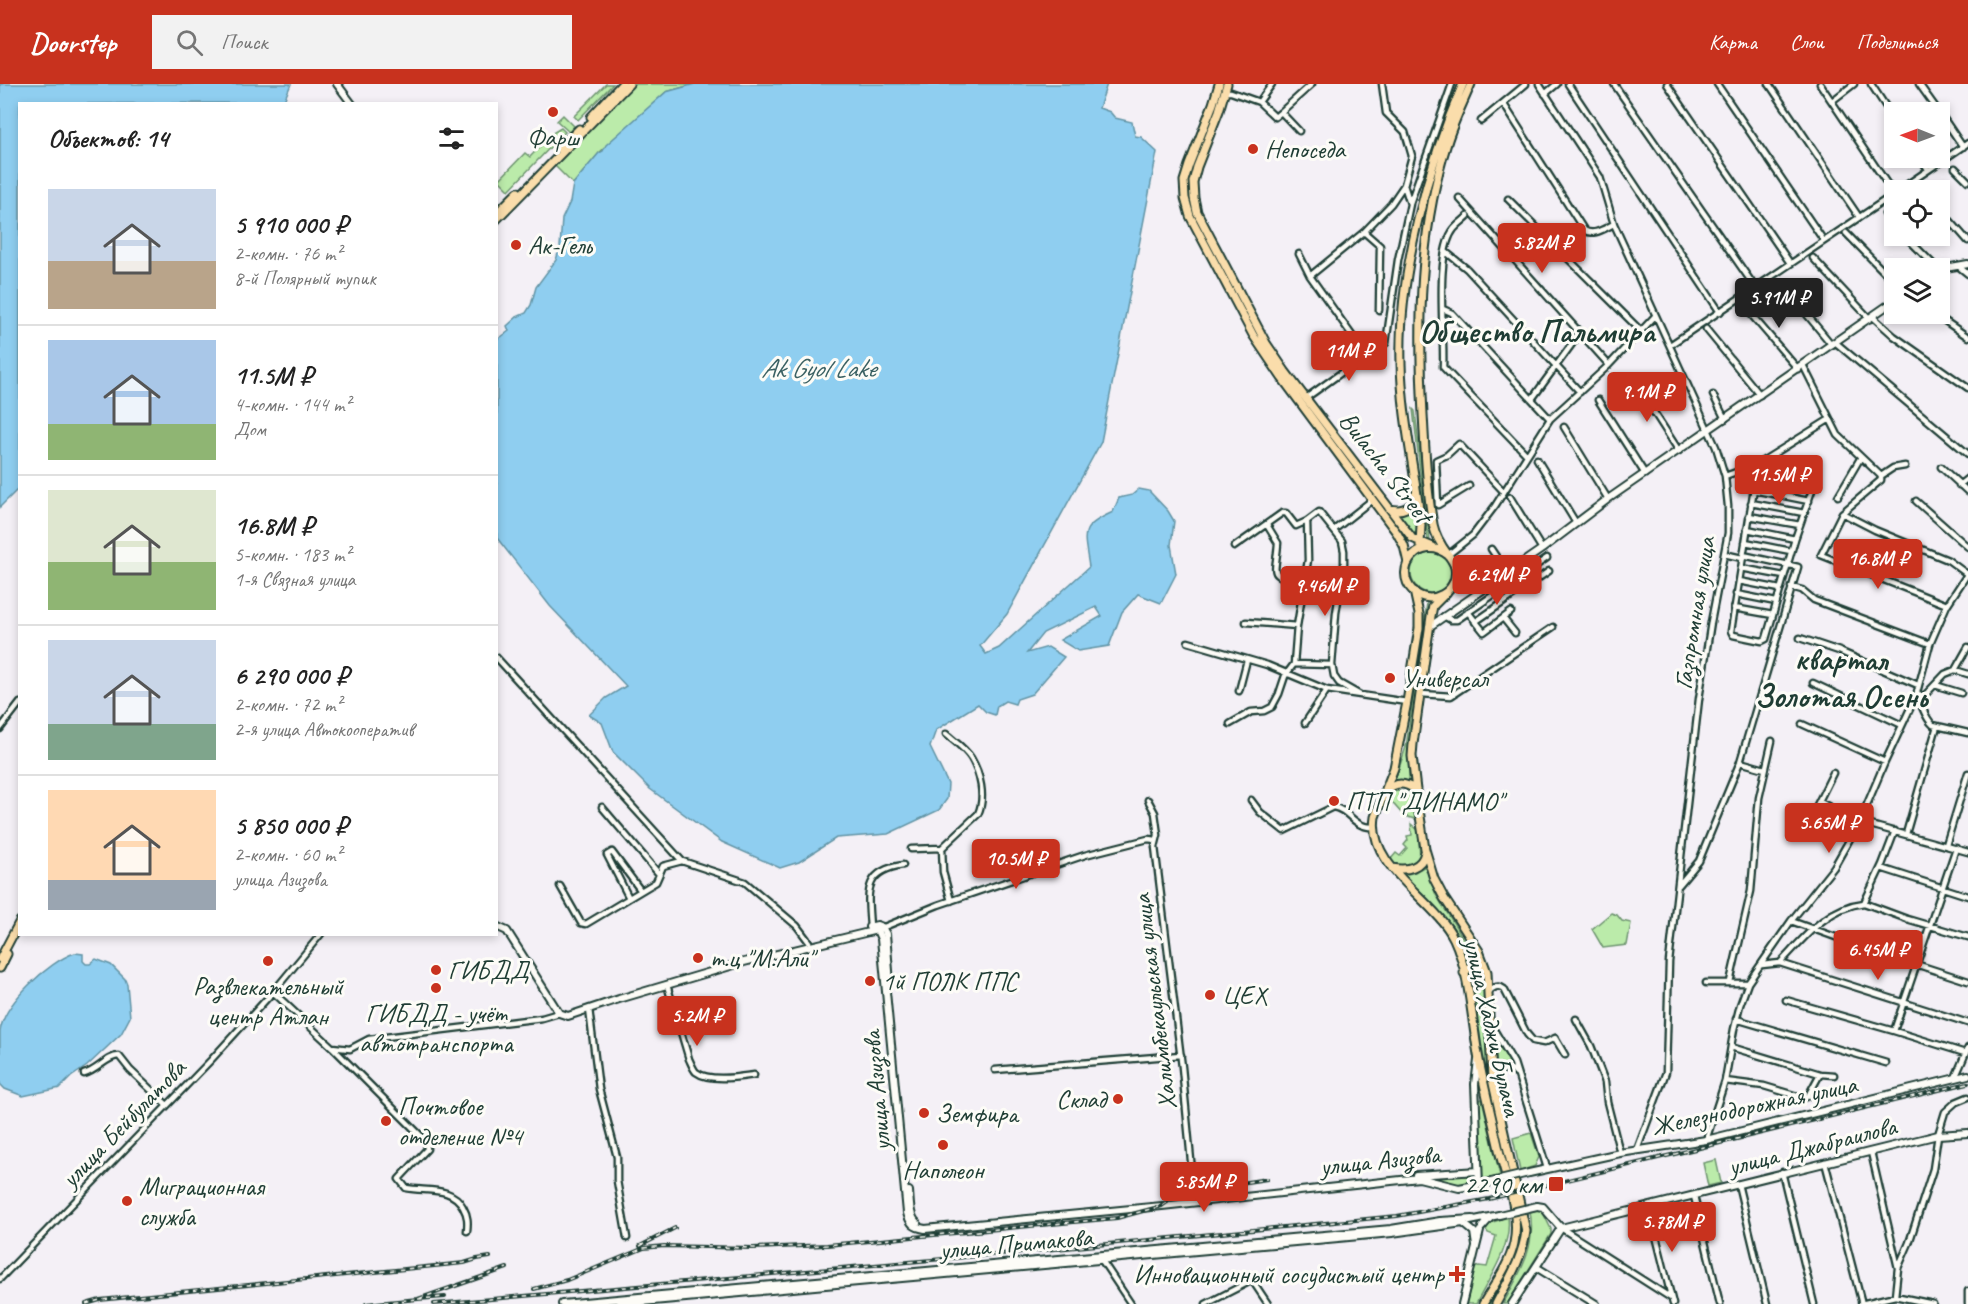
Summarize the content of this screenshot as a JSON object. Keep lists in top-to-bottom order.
{
  "streets": {
    "main road": [
      "Bulacha Street",
      "улица Хаджи Булача",
      "улица Азизова",
      "Железнодорожная улица",
      "улица Джабраилова",
      "улица Примакова"
    ],
    "street": ["Газпромная улица", "Халимбекаульская улица", "улица Бейбулатова"]
  },
  "crossings": [
    ["Bulacha Street", "улица Хаджи Булача"],
    ["Газпромная улица", "Железнодорожная улица"],
    ["Халимбекаульская улица", "улица Азизова"],
    ["улица Азизова", "Железнодорожная улица"],
    ["улица Джабраилова", "улица Примакова"]
  ],
  "districts": ["Общество Пальмира", "квартал Золотая Осень"],
  "water": ["Ak Gyol Lake"],
  "places": {
    "other": [
      "Фарш",
      "Непоседа",
      "Ак-Гель",
      "Универсал",
      "ПТП \"ДИНАМО\"",
      "т.ц \"М.Али\"",
      "Развлекательный центр Атлан",
      "ГИБДД",
      "1й ПОЛК ППС",
      "ГИБДД - учёт автотранспорта",
      "ЦЕХ",
      "Склад",
      "Земфира",
      "Почтовое отделение №4",
      "Наполеон",
      "Миграционная служба"
    ],
    "transit": ["2290 км"],
    "health": ["Инновационный сосудистый центр"]
  },
  "north": "left",
  "page": {
    "header": "Doorstep",
    "search": "Поиск",
    "nav": ["Карта", "Слои", "Поделиться"],
    "heading": "Объектов: 14",
    "list": [
      {
        "name": "5 910 000 ₽",
        "note": "2-комн. · 76 m² · 8-й Полярный тупик"
      },
      {
        "name": "11.5M ₽",
        "note": "4-комн. · 144 m² · Дом"
      },
      {
        "name": "16.8M ₽",
        "note": "5-комн. · 183 m² · 1-я Связная улица"
      },
      {
        "name": "6 290 000 ₽",
        "note": "2-комн. · 72 m² · 2-я улица Автокооператив"
      },
      {
        "name": "5 850 000 ₽",
        "note": "2-комн. · 60 m² · улица Азизова"
      }
    ],
    "price": [
      "5.82M ₽",
      "5.91M ₽",
      "11M ₽",
      "9.1M ₽",
      "11.5M ₽",
      "16.8M ₽",
      "6.29M ₽",
      "9.46M ₽",
      "5.65M ₽",
      "10.5M ₽",
      "6.45M ₽",
      "5.2M ₽",
      "5.85M ₽",
      "5.78M ₽"
    ]
  }
}
